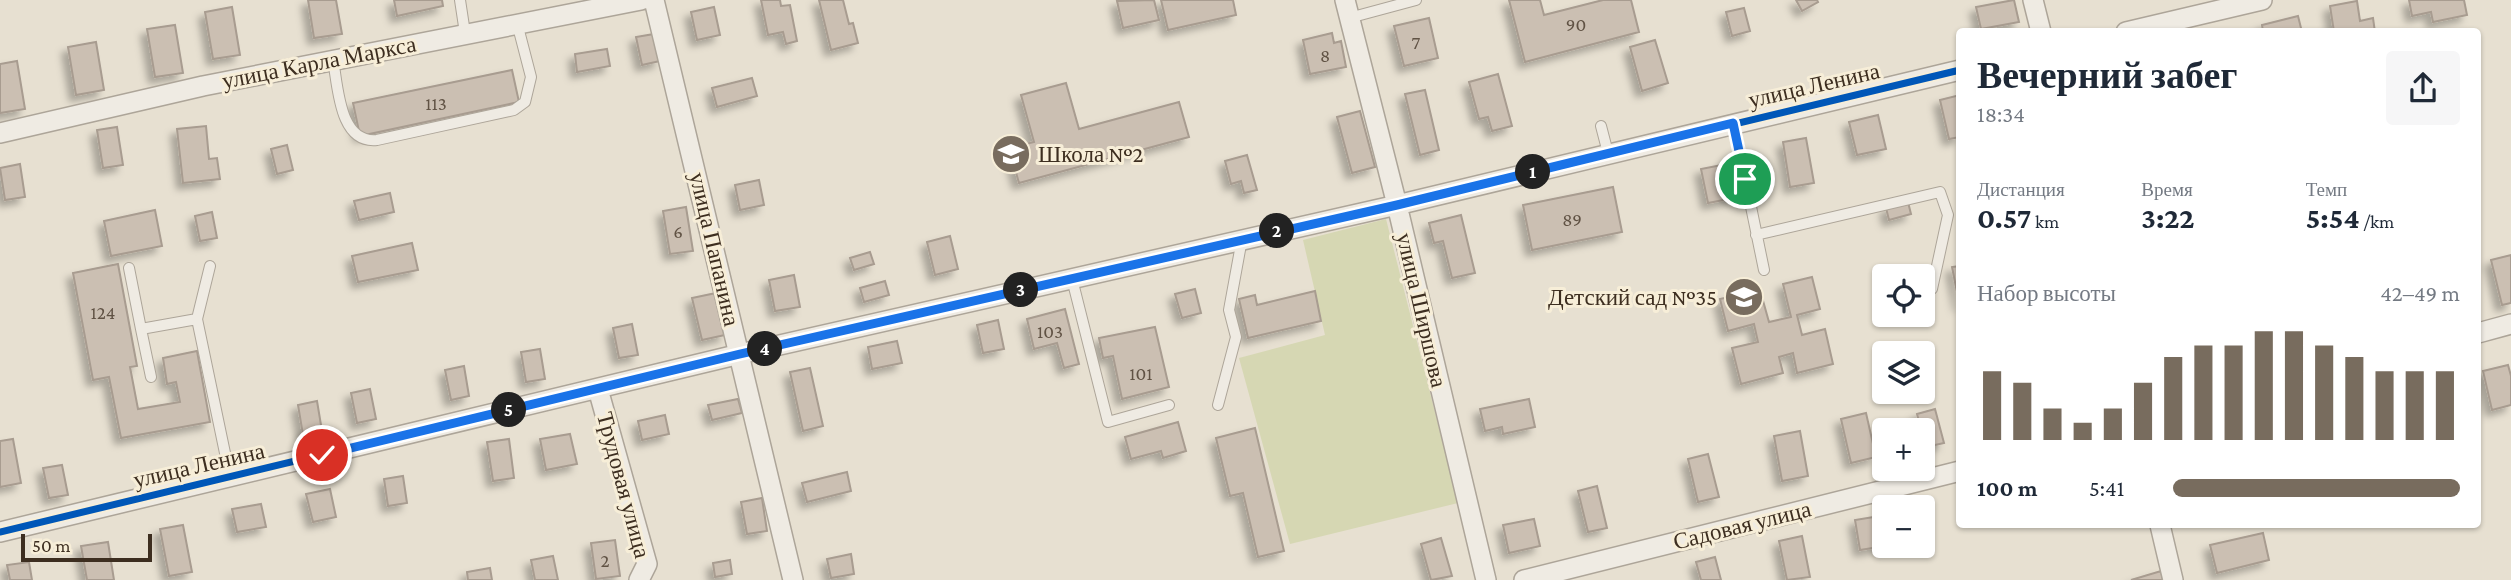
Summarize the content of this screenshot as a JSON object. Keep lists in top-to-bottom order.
{
  "streets": {
    "street": [
      "улица Карла Маркса",
      "улица Ленина",
      "улица Папанина",
      "улица Ширшова",
      "Трудовая улица",
      "Садовая улица"
    ]
  },
  "crossings": [
    ["улица Ленина", "улица Папанина"],
    ["улица Ленина", "улица Ширшова"],
    ["улица Ленина", "Трудовая улица"]
  ],
  "places": {
    "school or university": ["Школа №2", "Детский сад №35"]
  },
  "house_numbers": [
    "90",
    "7",
    "8",
    "113",
    "89",
    "6",
    "124",
    "103",
    "101",
    "2"
  ],
  "scale_bar": "50 m",
  "page": {
    "heading": ["Вечерний забег", "18:34"],
    "stats": [
      ["Дистанция", "0.57 km"],
      ["Время", "3:22"],
      ["Темп", "5:54 /km"]
    ],
    "pins": [
      "1",
      "2",
      "3",
      "4",
      "5"
    ],
    "map_buttons": ["+", "−"],
    "chart": ["Набор высоты", "42–49 m"],
    "list": [
      {
        "name": "100 m",
        "note": "5:41"
      }
    ],
    "scale": "50 m"
  }
}
